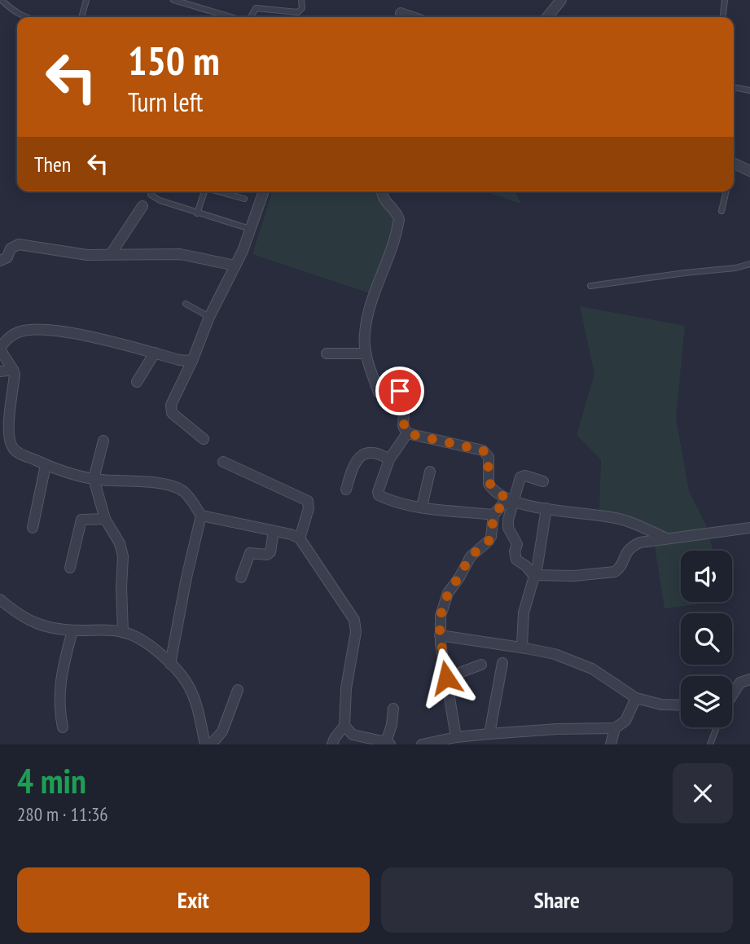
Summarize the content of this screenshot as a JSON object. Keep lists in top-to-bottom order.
{
  "page": {
    "turn": ["150 m", "Turn left"],
    "then": "Then",
    "heading": ["4 min", "280 m · 11:36"],
    "buttons": ["Exit", "Share"]
  }
}
